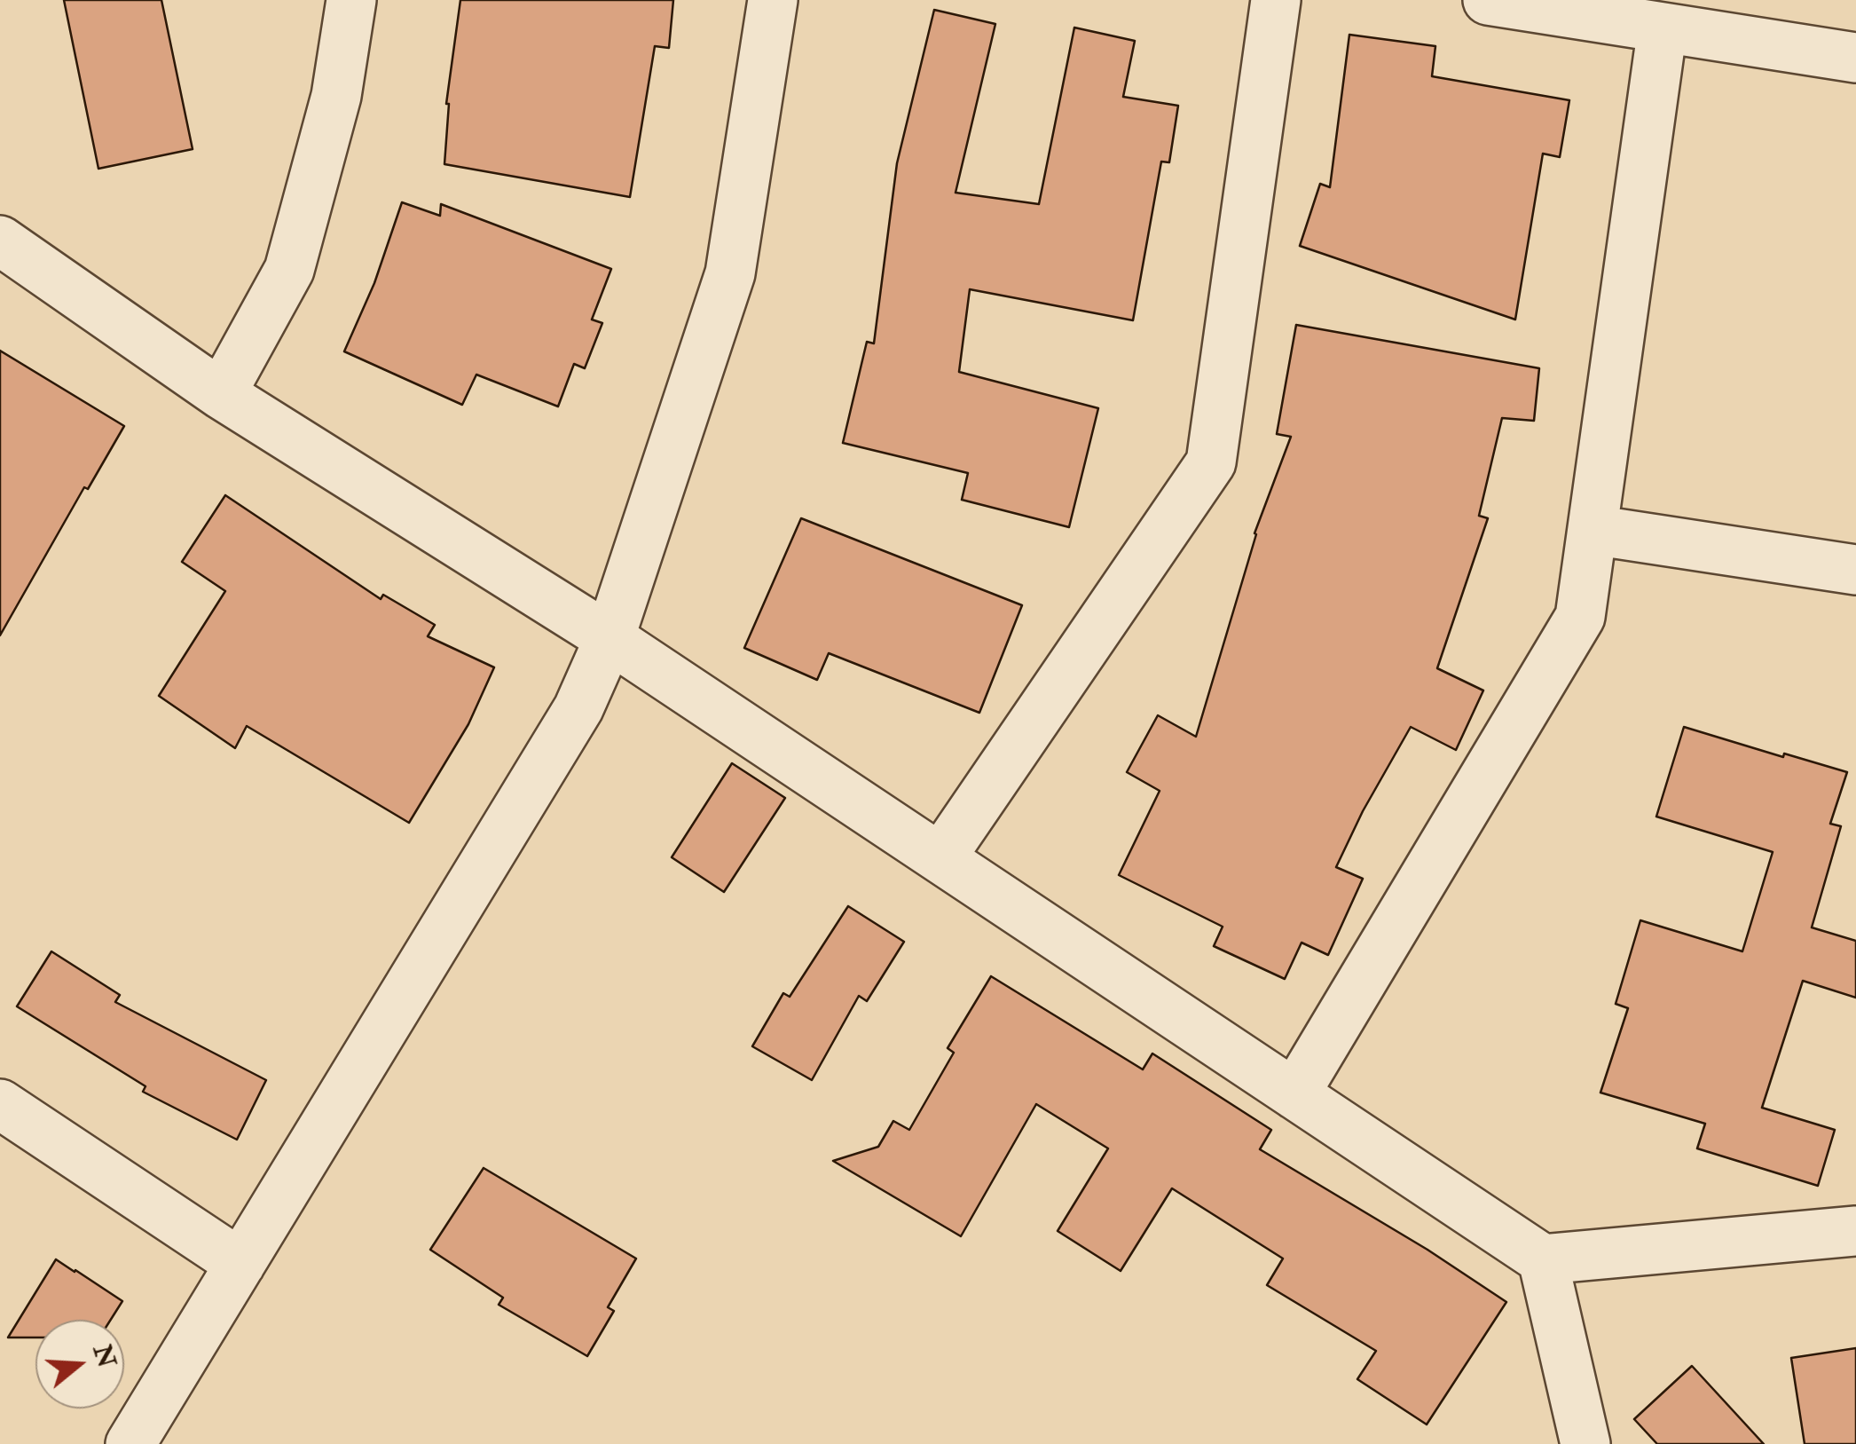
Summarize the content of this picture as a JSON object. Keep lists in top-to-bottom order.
{
  "north": "right"
}
